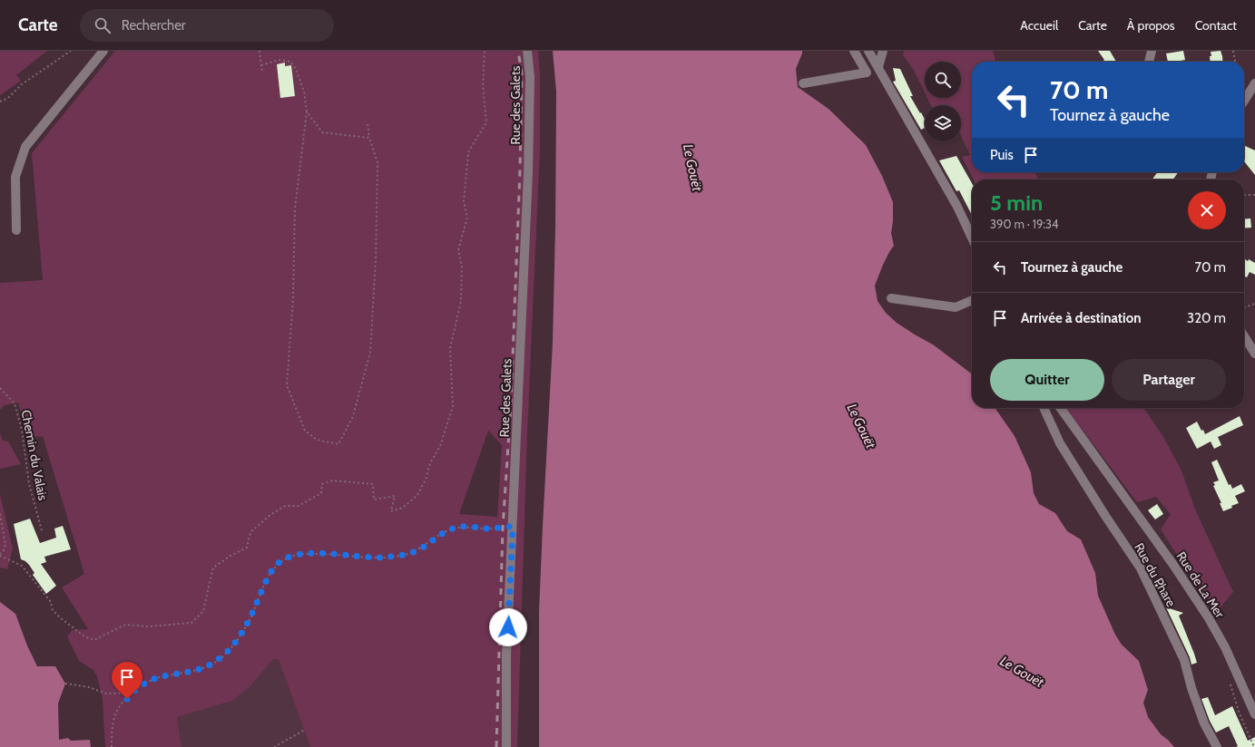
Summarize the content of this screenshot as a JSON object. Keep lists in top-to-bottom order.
{
  "streets": {
    "street": ["Rue des Galets", "Rue du Phare", "Rue de La Mer"],
    "path": ["Chemin du Valais"]
  },
  "water": ["Le Gouët"],
  "page": {
    "header": "Carte",
    "search": "Rechercher",
    "nav": [
      "Accueil",
      "Carte",
      "À propos",
      "Contact"
    ],
    "turn": ["70 m", "Tournez à gauche"],
    "then": "Puis",
    "heading": ["5 min", "390 m · 19:34"],
    "list": [
      {
        "name": "Tournez à gauche",
        "value": "70 m"
      },
      {
        "name": "Arrivée à destination",
        "value": "320 m"
      }
    ],
    "buttons": ["Quitter", "Partager"]
  }
}
